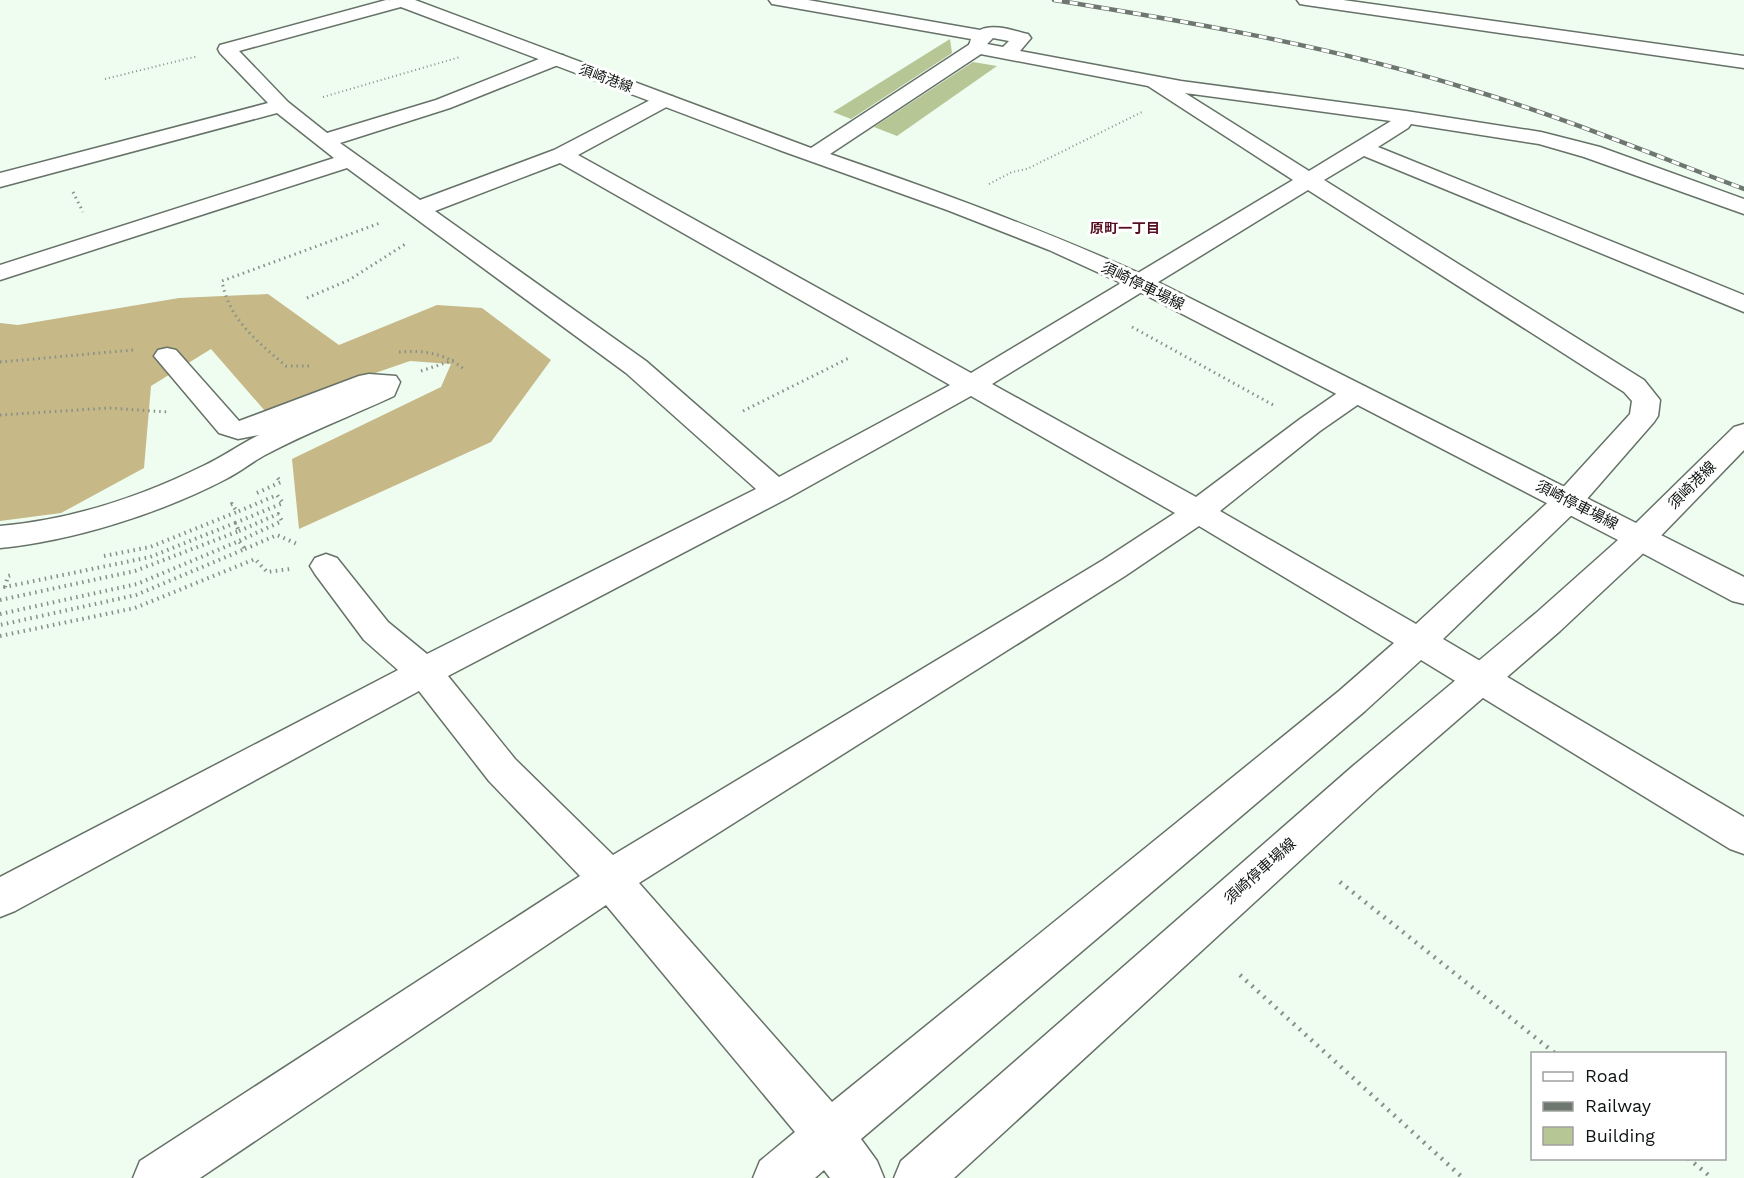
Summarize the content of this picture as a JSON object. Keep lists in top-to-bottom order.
{
  "streets": {
    "street": ["須崎港線", "須崎停車場線"]
  },
  "crossings": [
    ["須崎港線", "須崎停車場線"]
  ],
  "districts": ["原町一丁目"],
  "legend": ["Road", "Railway", "Building"]
}
